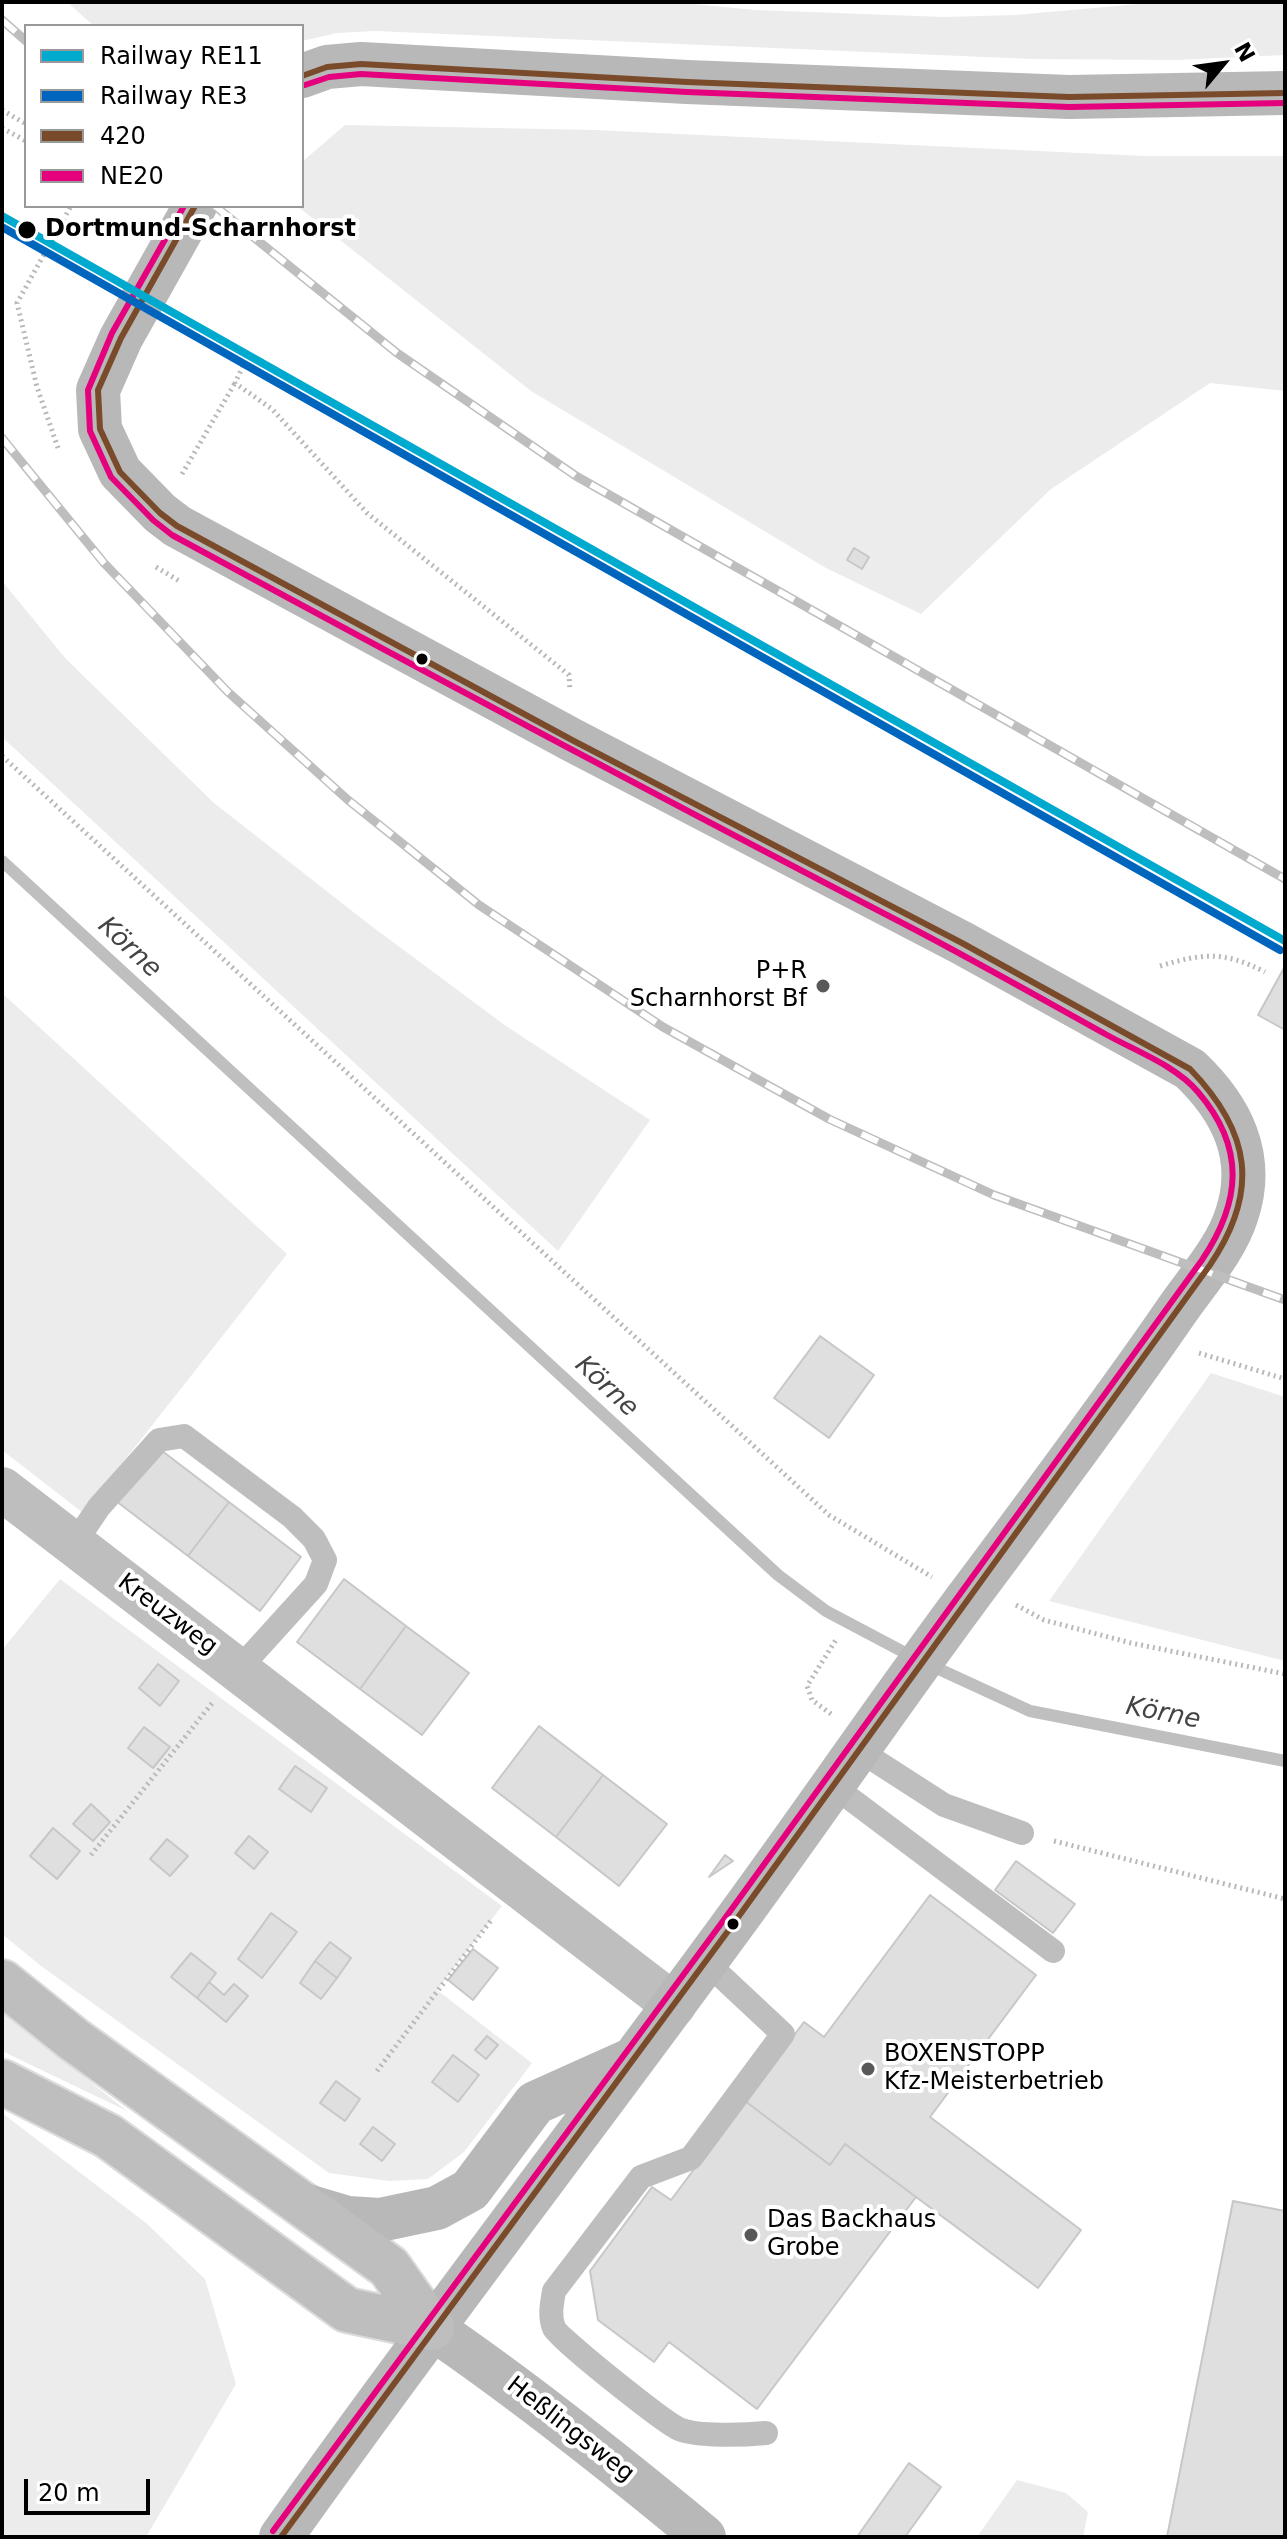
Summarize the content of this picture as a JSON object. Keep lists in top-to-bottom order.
{
  "streets": {
    "main road": ["Kreuzweg", "Heßlingsweg"]
  },
  "water": ["Körne"],
  "places": [
    "Dortmund-Scharnhorst",
    "P+R Scharnhorst Bf",
    "BOXENSTOPP Kfz-Meisterbetrieb",
    "Das Backhaus Grobe"
  ],
  "lines": [
    "transit line 420",
    "transit line NE20",
    "rail line RE11",
    "rail line RE3"
  ],
  "legend": [
    "Railway RE11",
    "Railway RE3",
    "420",
    "NE20"
  ],
  "scale_bar": "20 m",
  "north": "top right"
}
